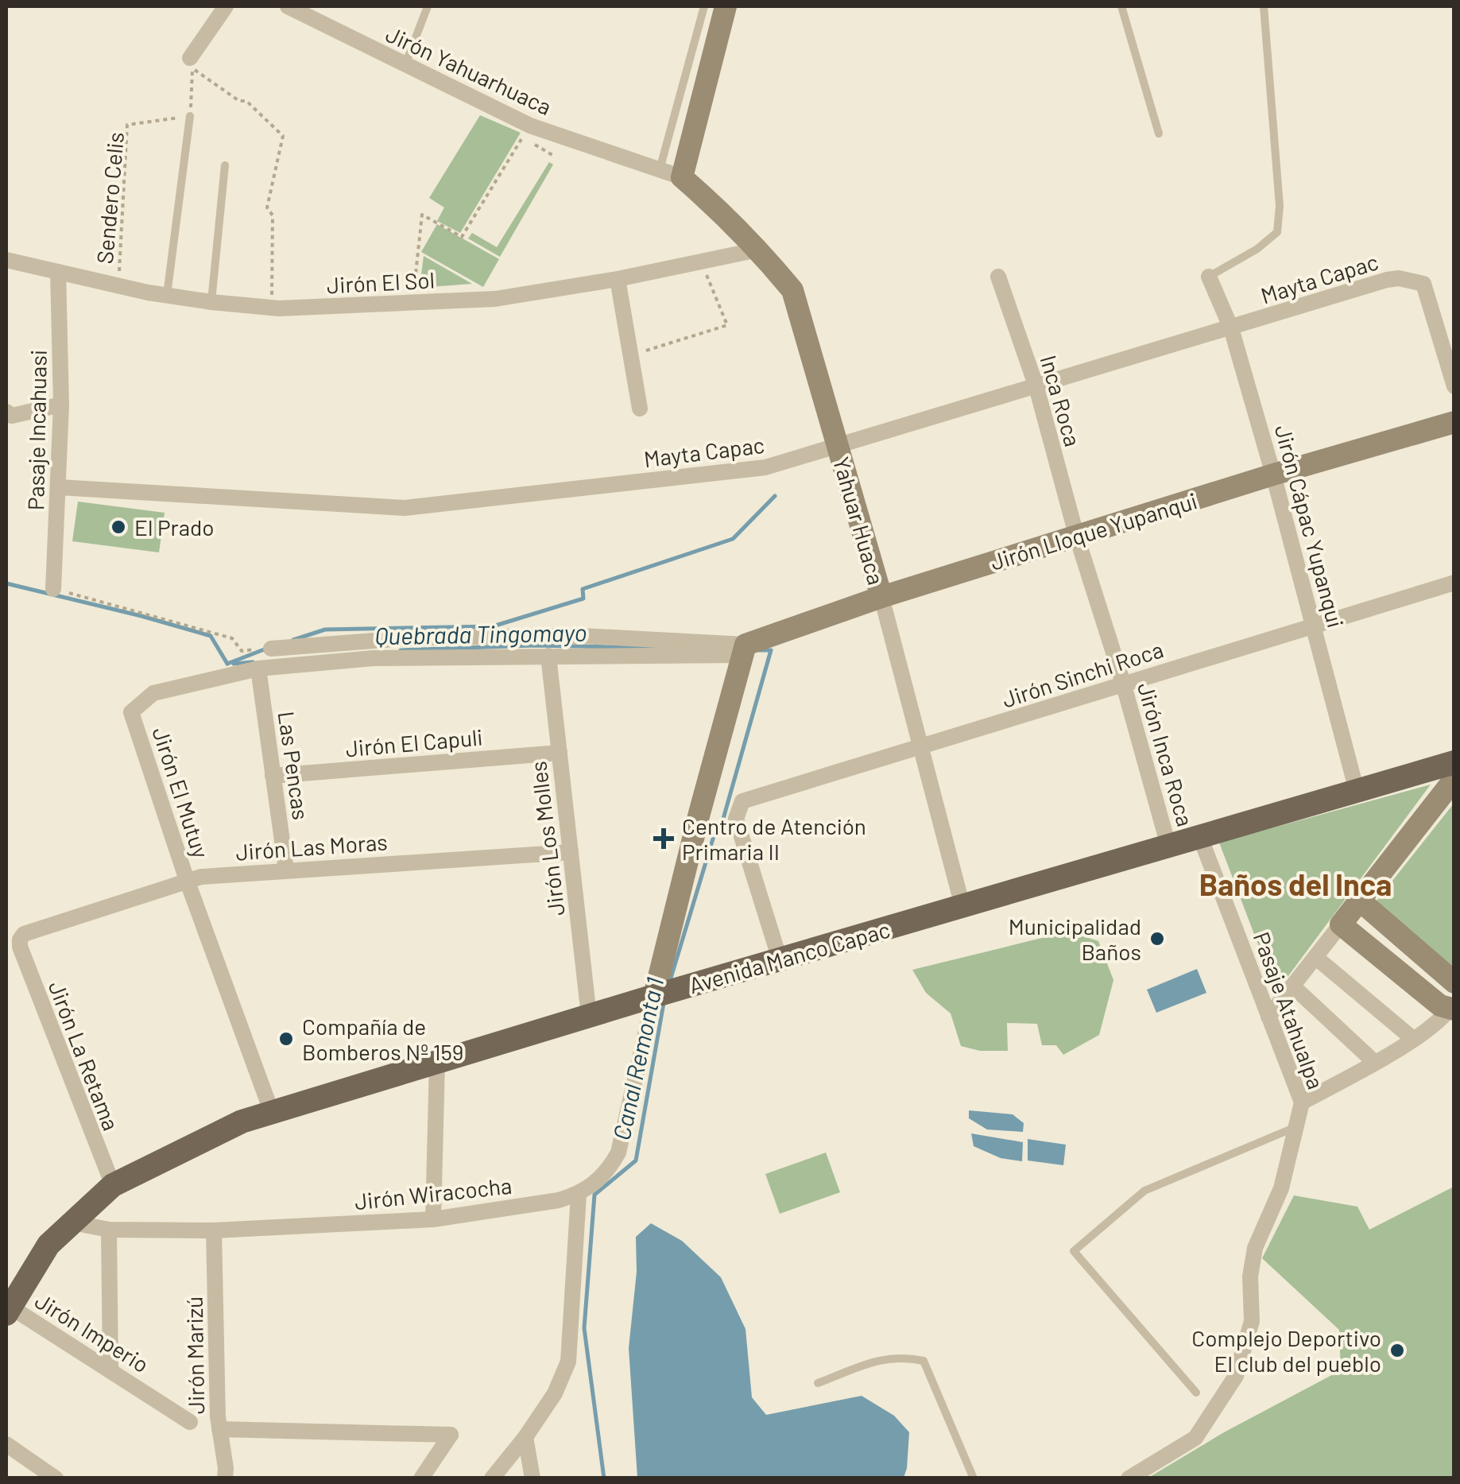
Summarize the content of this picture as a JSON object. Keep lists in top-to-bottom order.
{
  "streets": {
    "main road": ["Avenida Manco Capac"],
    "street": [
      "Jirón Yahuarhuaca",
      "Mayta Capac",
      "Jirón El Sol",
      "Inca Roca",
      "Pasaje Incahuasi",
      "Yahuar Huaca",
      "Jirón Cápac Yupanqui",
      "Jirón Lloque Yupanqui",
      "Jirón Sinchi Roca",
      "Jirón El Capuli",
      "Jirón Inca Roca",
      "Las Pencas",
      "Jirón El Mutuy",
      "Jirón Los Molles",
      "Jirón Las Moras",
      "Pasaje Atahualpa",
      "Jirón La Retama",
      "Jirón Wiracocha",
      "Jirón Imperio",
      "Jirón Marizú"
    ],
    "path": ["Sendero Celis"]
  },
  "crossings": [
    ["Jirón Yahuarhuaca", "Yahuar Huaca"],
    ["Sendero Celis", "Jirón El Sol"],
    ["Mayta Capac", "Inca Roca"],
    ["Mayta Capac", "Pasaje Incahuasi"],
    ["Mayta Capac", "Yahuar Huaca"],
    ["Mayta Capac", "Jirón Cápac Yupanqui"],
    ["Jirón El Sol", "Pasaje Incahuasi"],
    ["Jirón El Sol", "Yahuar Huaca"],
    ["Inca Roca", "Jirón Lloque Yupanqui"],
    ["Inca Roca", "Jirón Inca Roca"],
    ["Yahuar Huaca", "Jirón Lloque Yupanqui"],
    ["Yahuar Huaca", "Jirón Sinchi Roca"],
    ["Yahuar Huaca", "Avenida Manco Capac"],
    ["Jirón Cápac Yupanqui", "Jirón Lloque Yupanqui"],
    ["Jirón Cápac Yupanqui", "Jirón Sinchi Roca"],
    ["Jirón Cápac Yupanqui", "Avenida Manco Capac"],
    ["Jirón Lloque Yupanqui", "Jirón Inca Roca"],
    ["Jirón Lloque Yupanqui", "Jirón El Mutuy"],
    ["Jirón Sinchi Roca", "Jirón Inca Roca"],
    ["Jirón Sinchi Roca", "Avenida Manco Capac"],
    ["Jirón El Capuli", "Las Pencas"],
    ["Jirón El Capuli", "Jirón Los Molles"],
    ["Jirón Inca Roca", "Avenida Manco Capac"],
    ["Las Pencas", "Jirón El Mutuy"],
    ["Las Pencas", "Jirón Las Moras"],
    ["Jirón El Mutuy", "Jirón Los Molles"],
    ["Jirón El Mutuy", "Jirón Las Moras"],
    ["Jirón El Mutuy", "Avenida Manco Capac"],
    ["Jirón Los Molles", "Jirón Las Moras"],
    ["Jirón Los Molles", "Avenida Manco Capac"],
    ["Jirón Las Moras", "Jirón La Retama"],
    ["Avenida Manco Capac", "Pasaje Atahualpa"],
    ["Avenida Manco Capac", "Jirón La Retama"],
    ["Avenida Manco Capac", "Jirón Wiracocha"],
    ["Avenida Manco Capac", "Jirón Imperio"],
    ["Jirón Wiracocha", "Jirón Marizú"]
  ],
  "districts": ["Baños del Inca"],
  "water": ["Quebrada Tingomayo", "Canal Remonta 1"],
  "places": {
    "other": [
      "El Prado",
      "Municipalidad Baños",
      "Compañía de Bomberos Nº 159",
      "Complejo Deportivo El club del pueblo"
    ],
    "health": ["Centro de Atención Primaria II"]
  }
}
